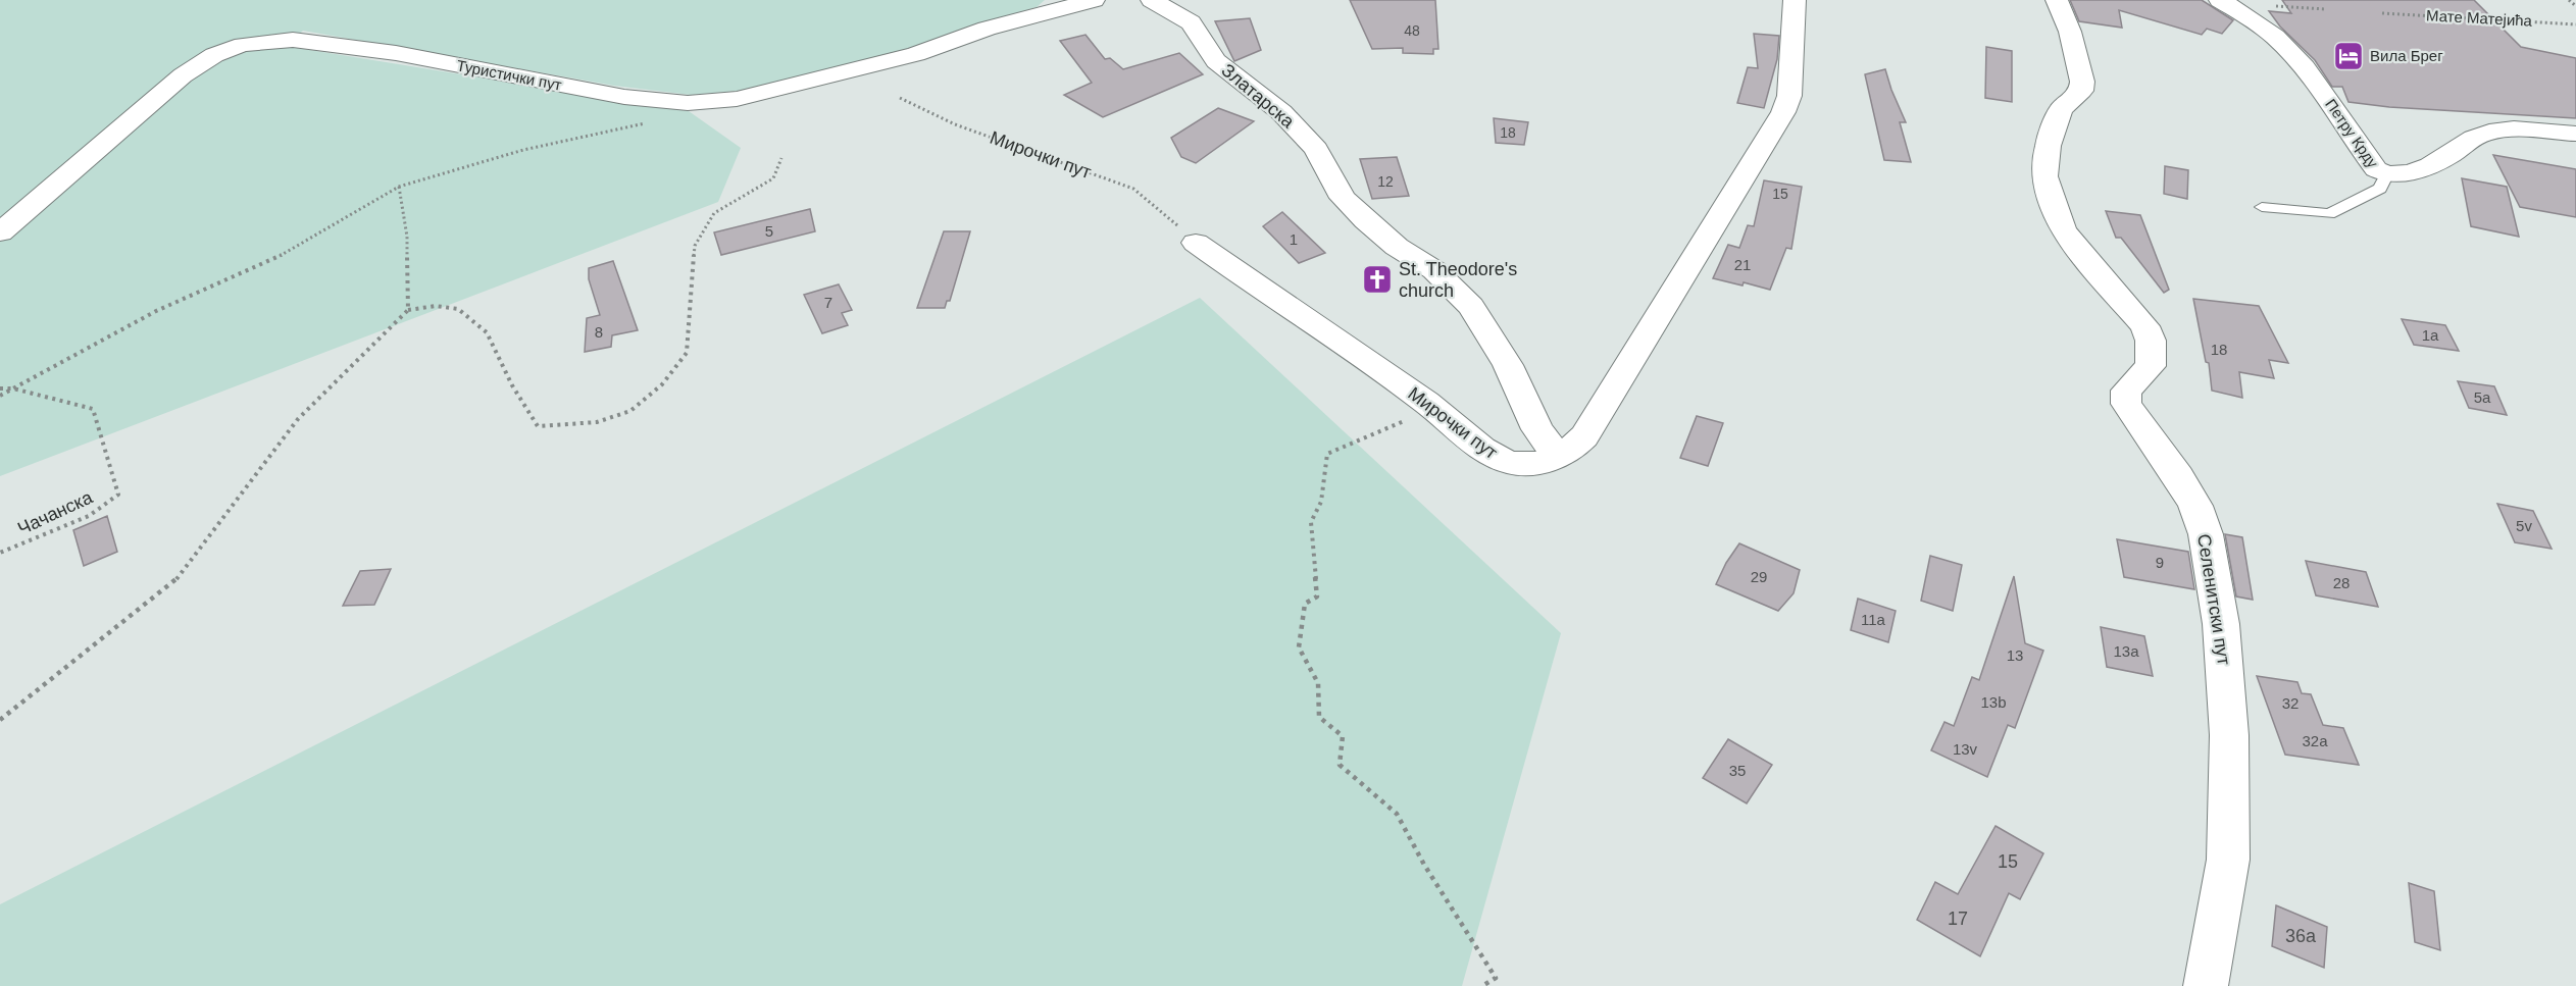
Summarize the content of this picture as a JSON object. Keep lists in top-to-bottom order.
{
  "streets": {
    "street": [
      "Туристички пут",
      "Златарска",
      "Петру Крду",
      "Мирочки пут",
      "Селенитски пут"
    ],
    "path": ["Мате Матејића", "Чачанска"]
  },
  "crossings": [
    ["Златарска", "Мирочки пут"]
  ],
  "places": {
    "hotel": ["Вила Брег"],
    "church": ["St. Theodore's church"]
  },
  "house_numbers": [
    "48",
    "18",
    "12",
    "15",
    "5",
    "1",
    "21",
    "7",
    "8",
    "1a",
    "18",
    "5a",
    "5v",
    "9",
    "29",
    "28",
    "11a",
    "13a",
    "13",
    "13b",
    "32",
    "32a",
    "13v",
    "35",
    "15",
    "17",
    "36a"
  ]
}
